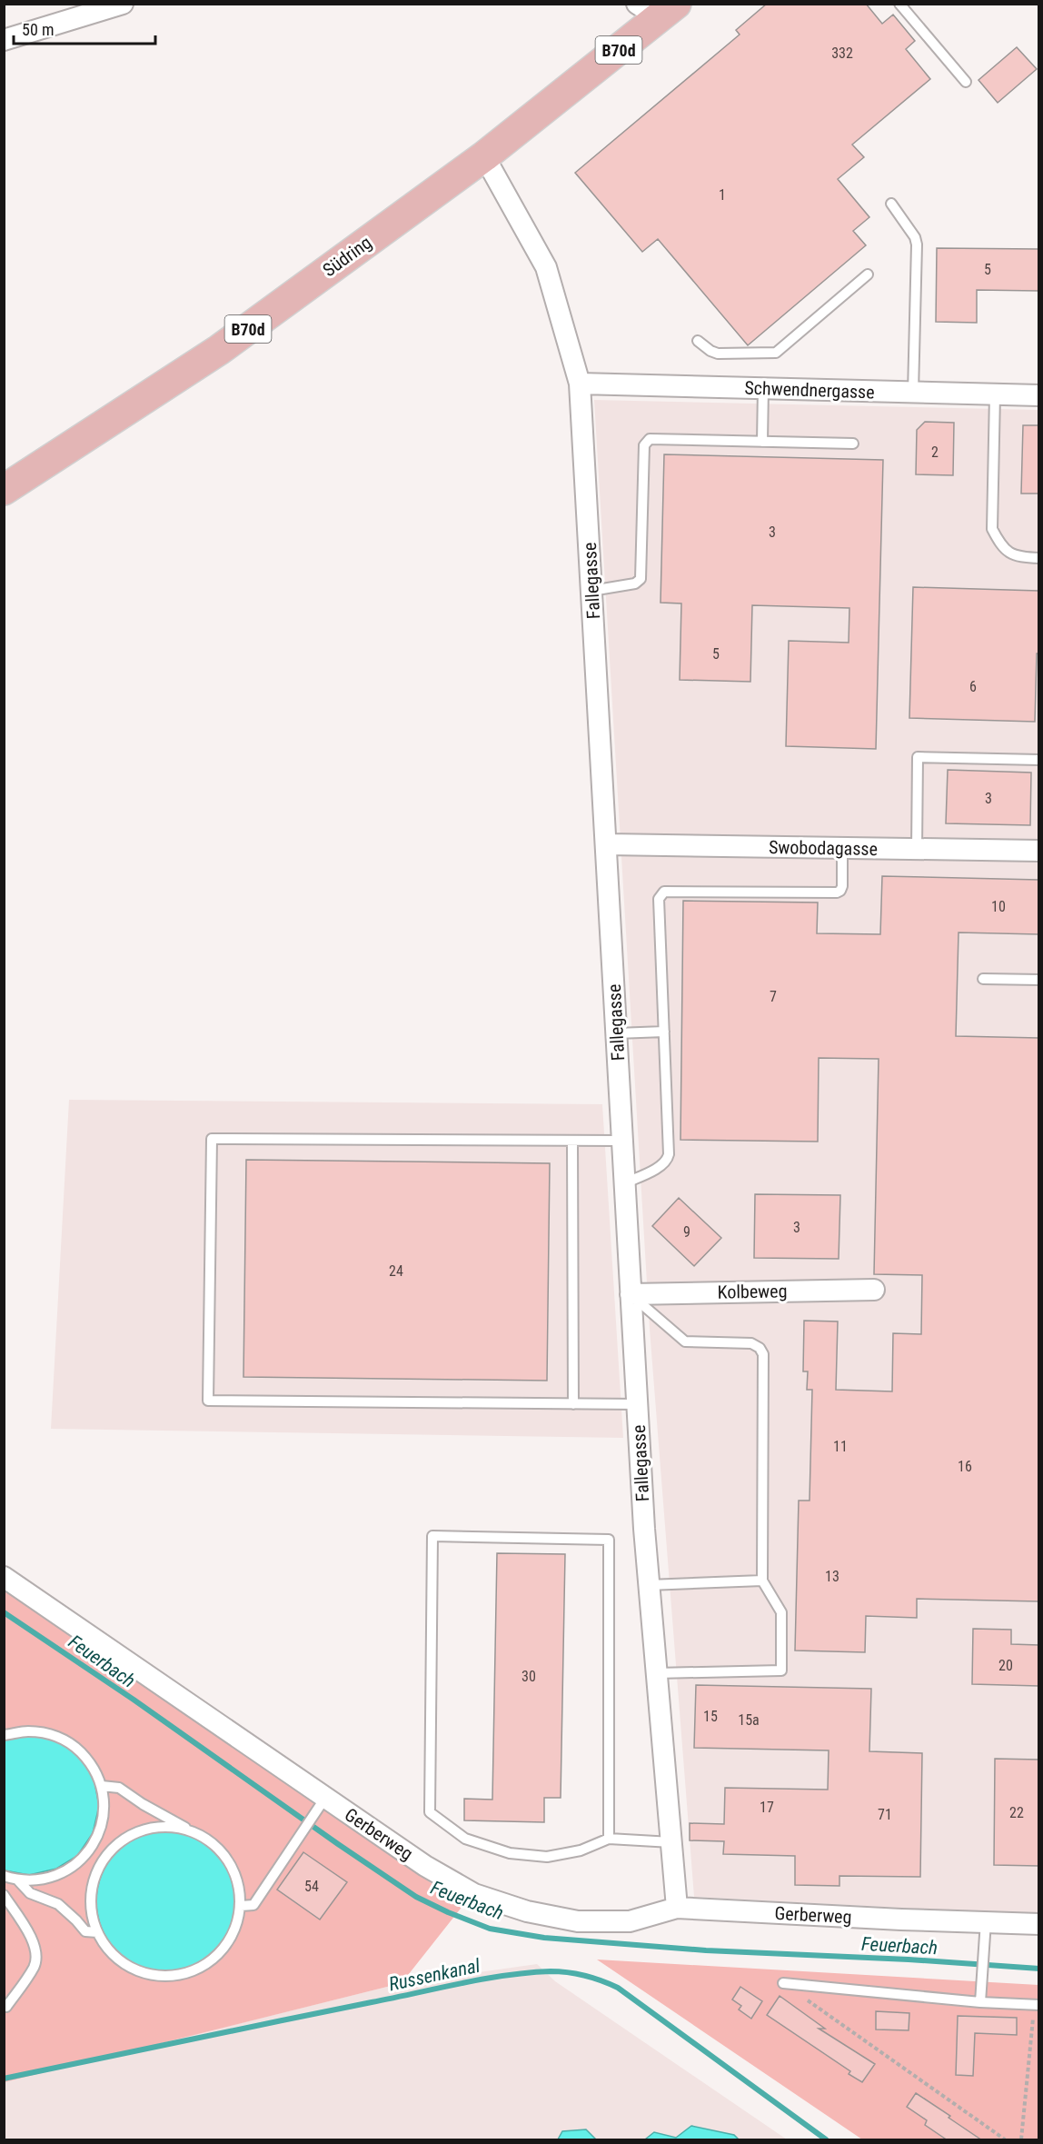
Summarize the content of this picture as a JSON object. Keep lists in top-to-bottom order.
{
  "streets": {
    "main road": ["B70d", "Südring"],
    "street": [
      "Schwendnergasse",
      "Fallegasse",
      "Swobodagasse",
      "Kolbeweg",
      "Gerberweg"
    ]
  },
  "crossings": [
    ["Südring", "Fallegasse"],
    ["Schwendnergasse", "Fallegasse"],
    ["Fallegasse", "Swobodagasse"],
    ["Fallegasse", "Kolbeweg"],
    ["Fallegasse", "Gerberweg"]
  ],
  "water": ["Feuerbach", "Russenkanal"],
  "house_numbers": [
    "332",
    "1",
    "5",
    "2",
    "3",
    "5",
    "6",
    "3",
    "10",
    "7",
    "3",
    "9",
    "24",
    "11",
    "16",
    "13",
    "20",
    "30",
    "15",
    "15a",
    "17",
    "22",
    "71",
    "54"
  ],
  "scale_bar": "50 m"
}
